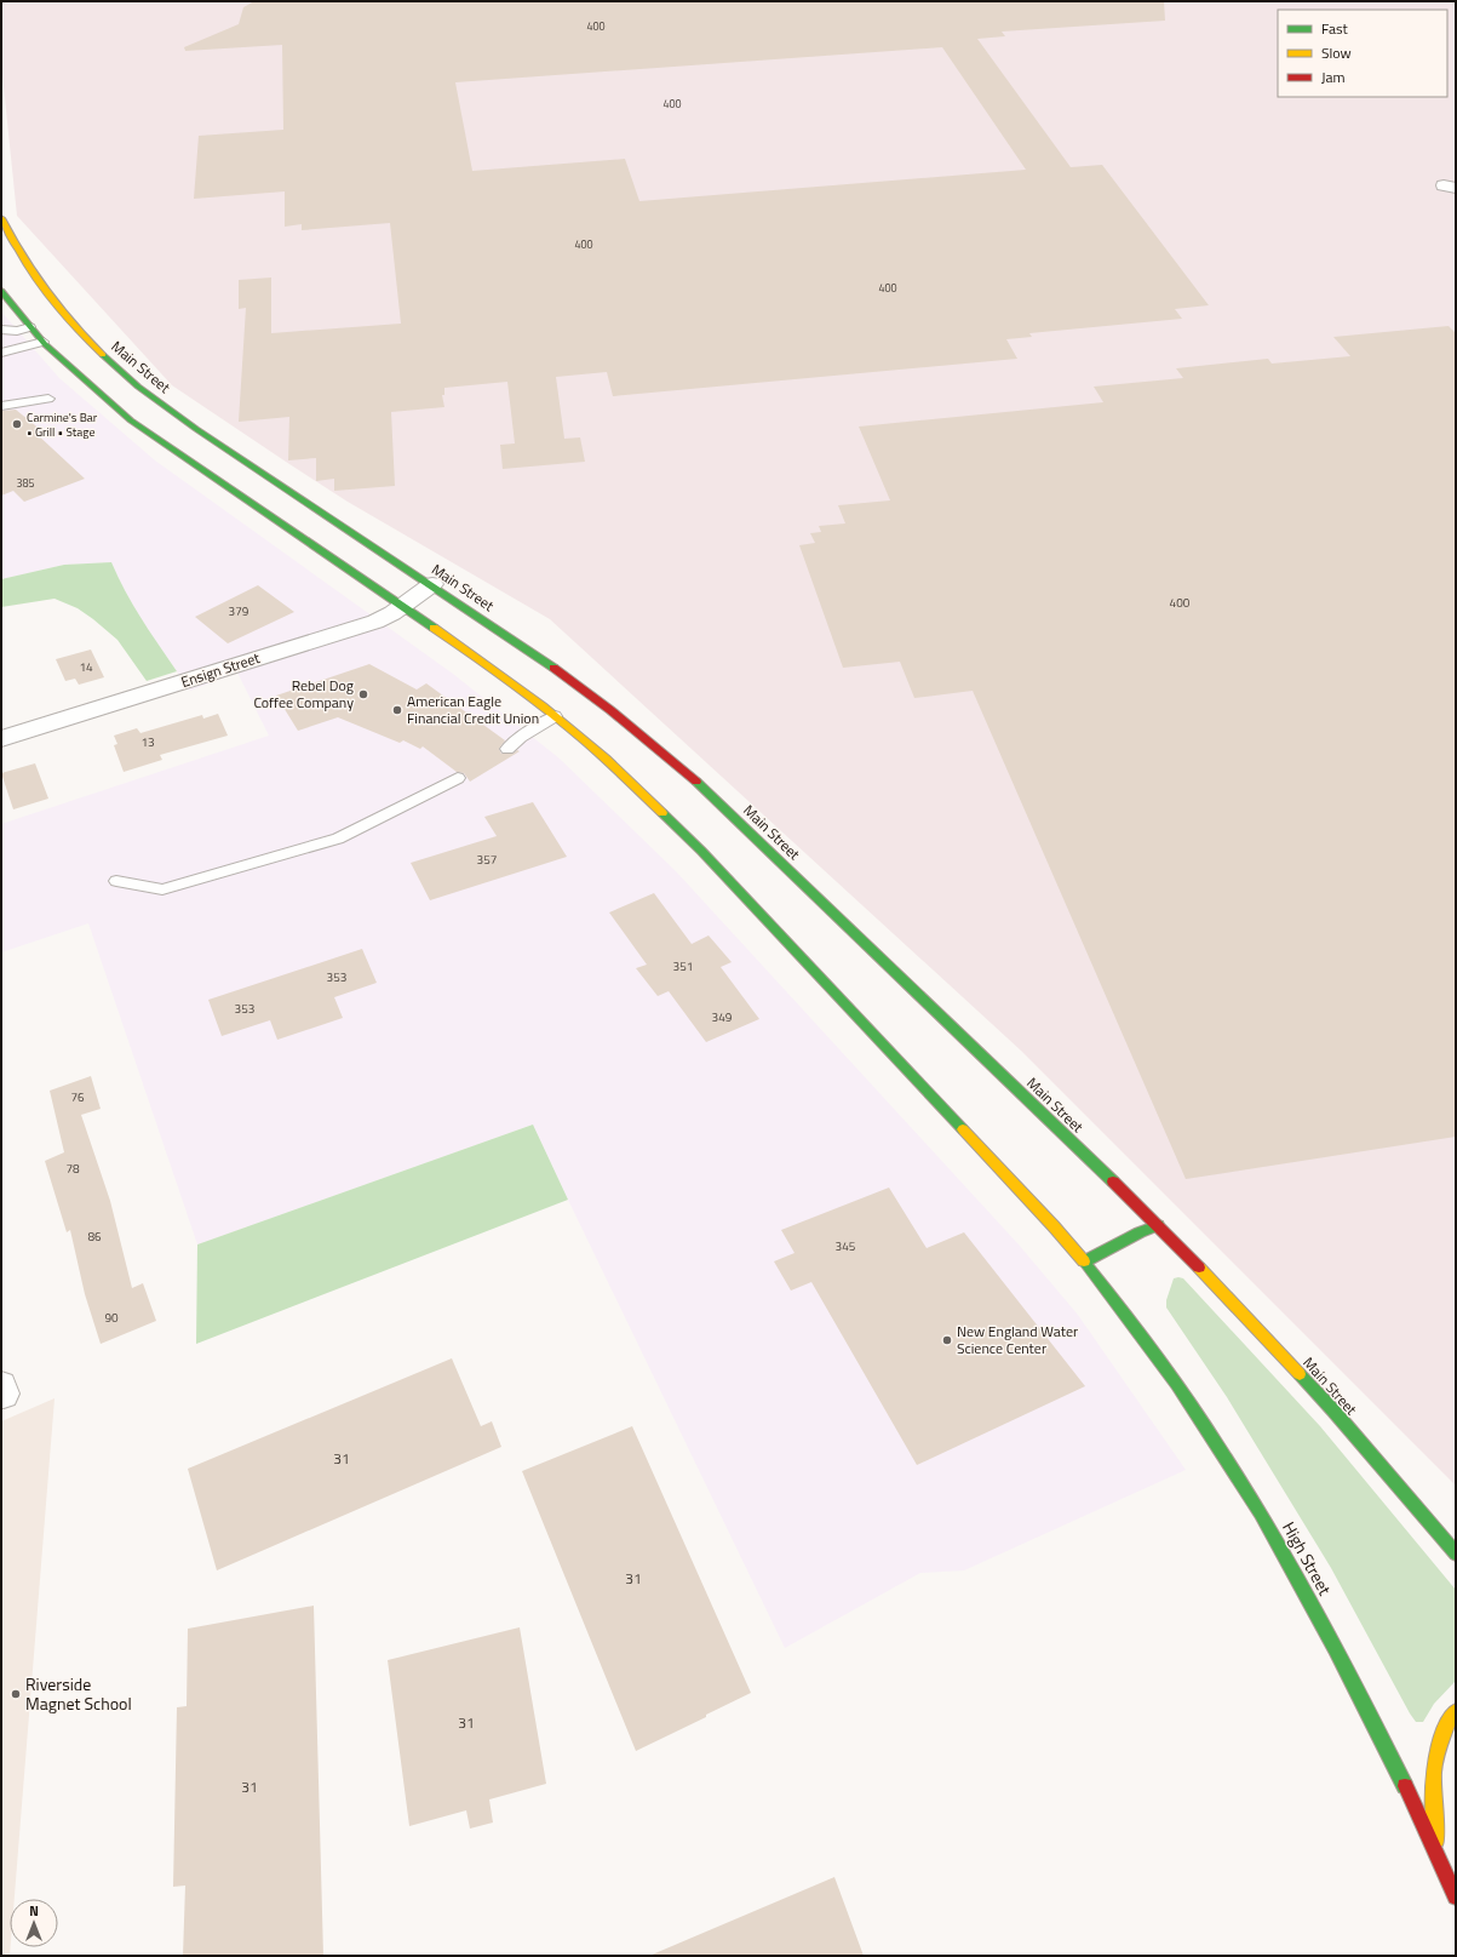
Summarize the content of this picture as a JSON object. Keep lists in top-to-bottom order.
{
  "streets": {
    "main road": ["Main Street", "High Street"],
    "street": ["Ensign Street"]
  },
  "crossings": [
    ["Main Street", "Ensign Street"]
  ],
  "places": [
    "Carmine's Bar • Grill • Stage",
    "Rebel Dog Coffee Company",
    "American Eagle Financial Credit Union",
    "New England Water Science Center",
    "Riverside Magnet School"
  ],
  "house_numbers": [
    "400",
    "400",
    "400",
    "400",
    "385",
    "400",
    "379",
    "14",
    "13",
    "357",
    "351",
    "353",
    "353",
    "349",
    "76",
    "78",
    "86",
    "345",
    "90",
    "31",
    "31",
    "31",
    "31"
  ],
  "legend": ["Fast", "Slow", "Jam"],
  "north": "top"
}
